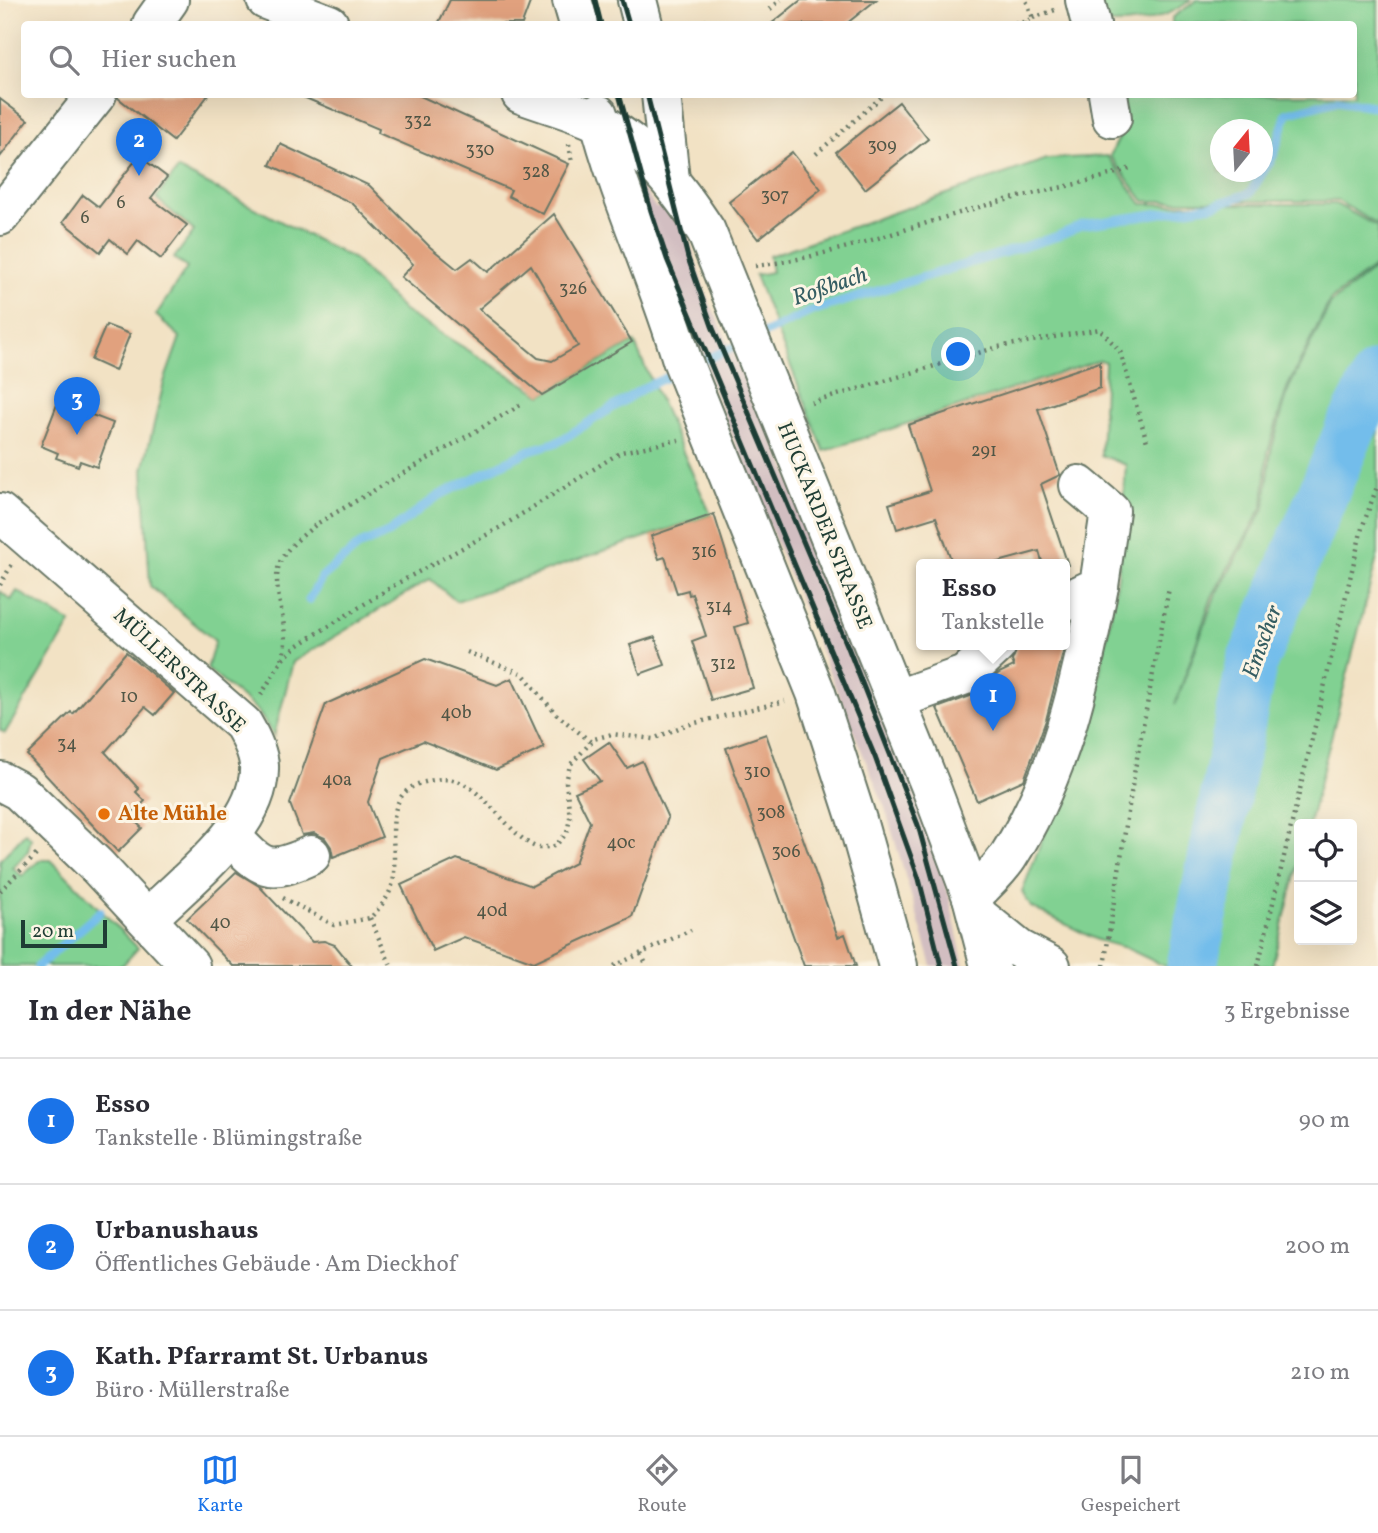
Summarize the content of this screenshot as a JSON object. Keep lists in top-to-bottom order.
{
  "streets": {
    "main road": ["HUCKARDER STRASSE", "MÜLLERSTRASSE"]
  },
  "water": ["Roßbach", "Emscher"],
  "places": ["Alte Mühle"],
  "house_numbers": [
    "332",
    "309",
    "330",
    "328",
    "307",
    "6",
    "6",
    "326",
    "291",
    "316",
    "314",
    "312",
    "10",
    "40b",
    "34",
    "310",
    "40a",
    "308",
    "40c",
    "306",
    "40d",
    "40"
  ],
  "scale_bar": "20 m",
  "north": "top",
  "page": {
    "search": "Hier suchen",
    "pins": ["2", "3", "1"],
    "popup": ["Esso", "Tankstelle"],
    "scale": "20 m",
    "heading": ["In der Nähe", "3 Ergebnisse"],
    "list": [
      {
        "mark": "1",
        "name": "Esso",
        "note": "Tankstelle · Blümingstraße",
        "value": "90 m"
      },
      {
        "mark": "2",
        "name": "Urbanushaus",
        "note": "Öffentliches Gebäude · Am Dieckhof",
        "value": "200 m"
      },
      {
        "mark": "3",
        "name": "Kath. Pfarramt St. Urbanus",
        "note": "Büro · Müllerstraße",
        "value": "210 m"
      }
    ],
    "nav": ["Karte", "Route", "Gespeichert"]
  }
}
